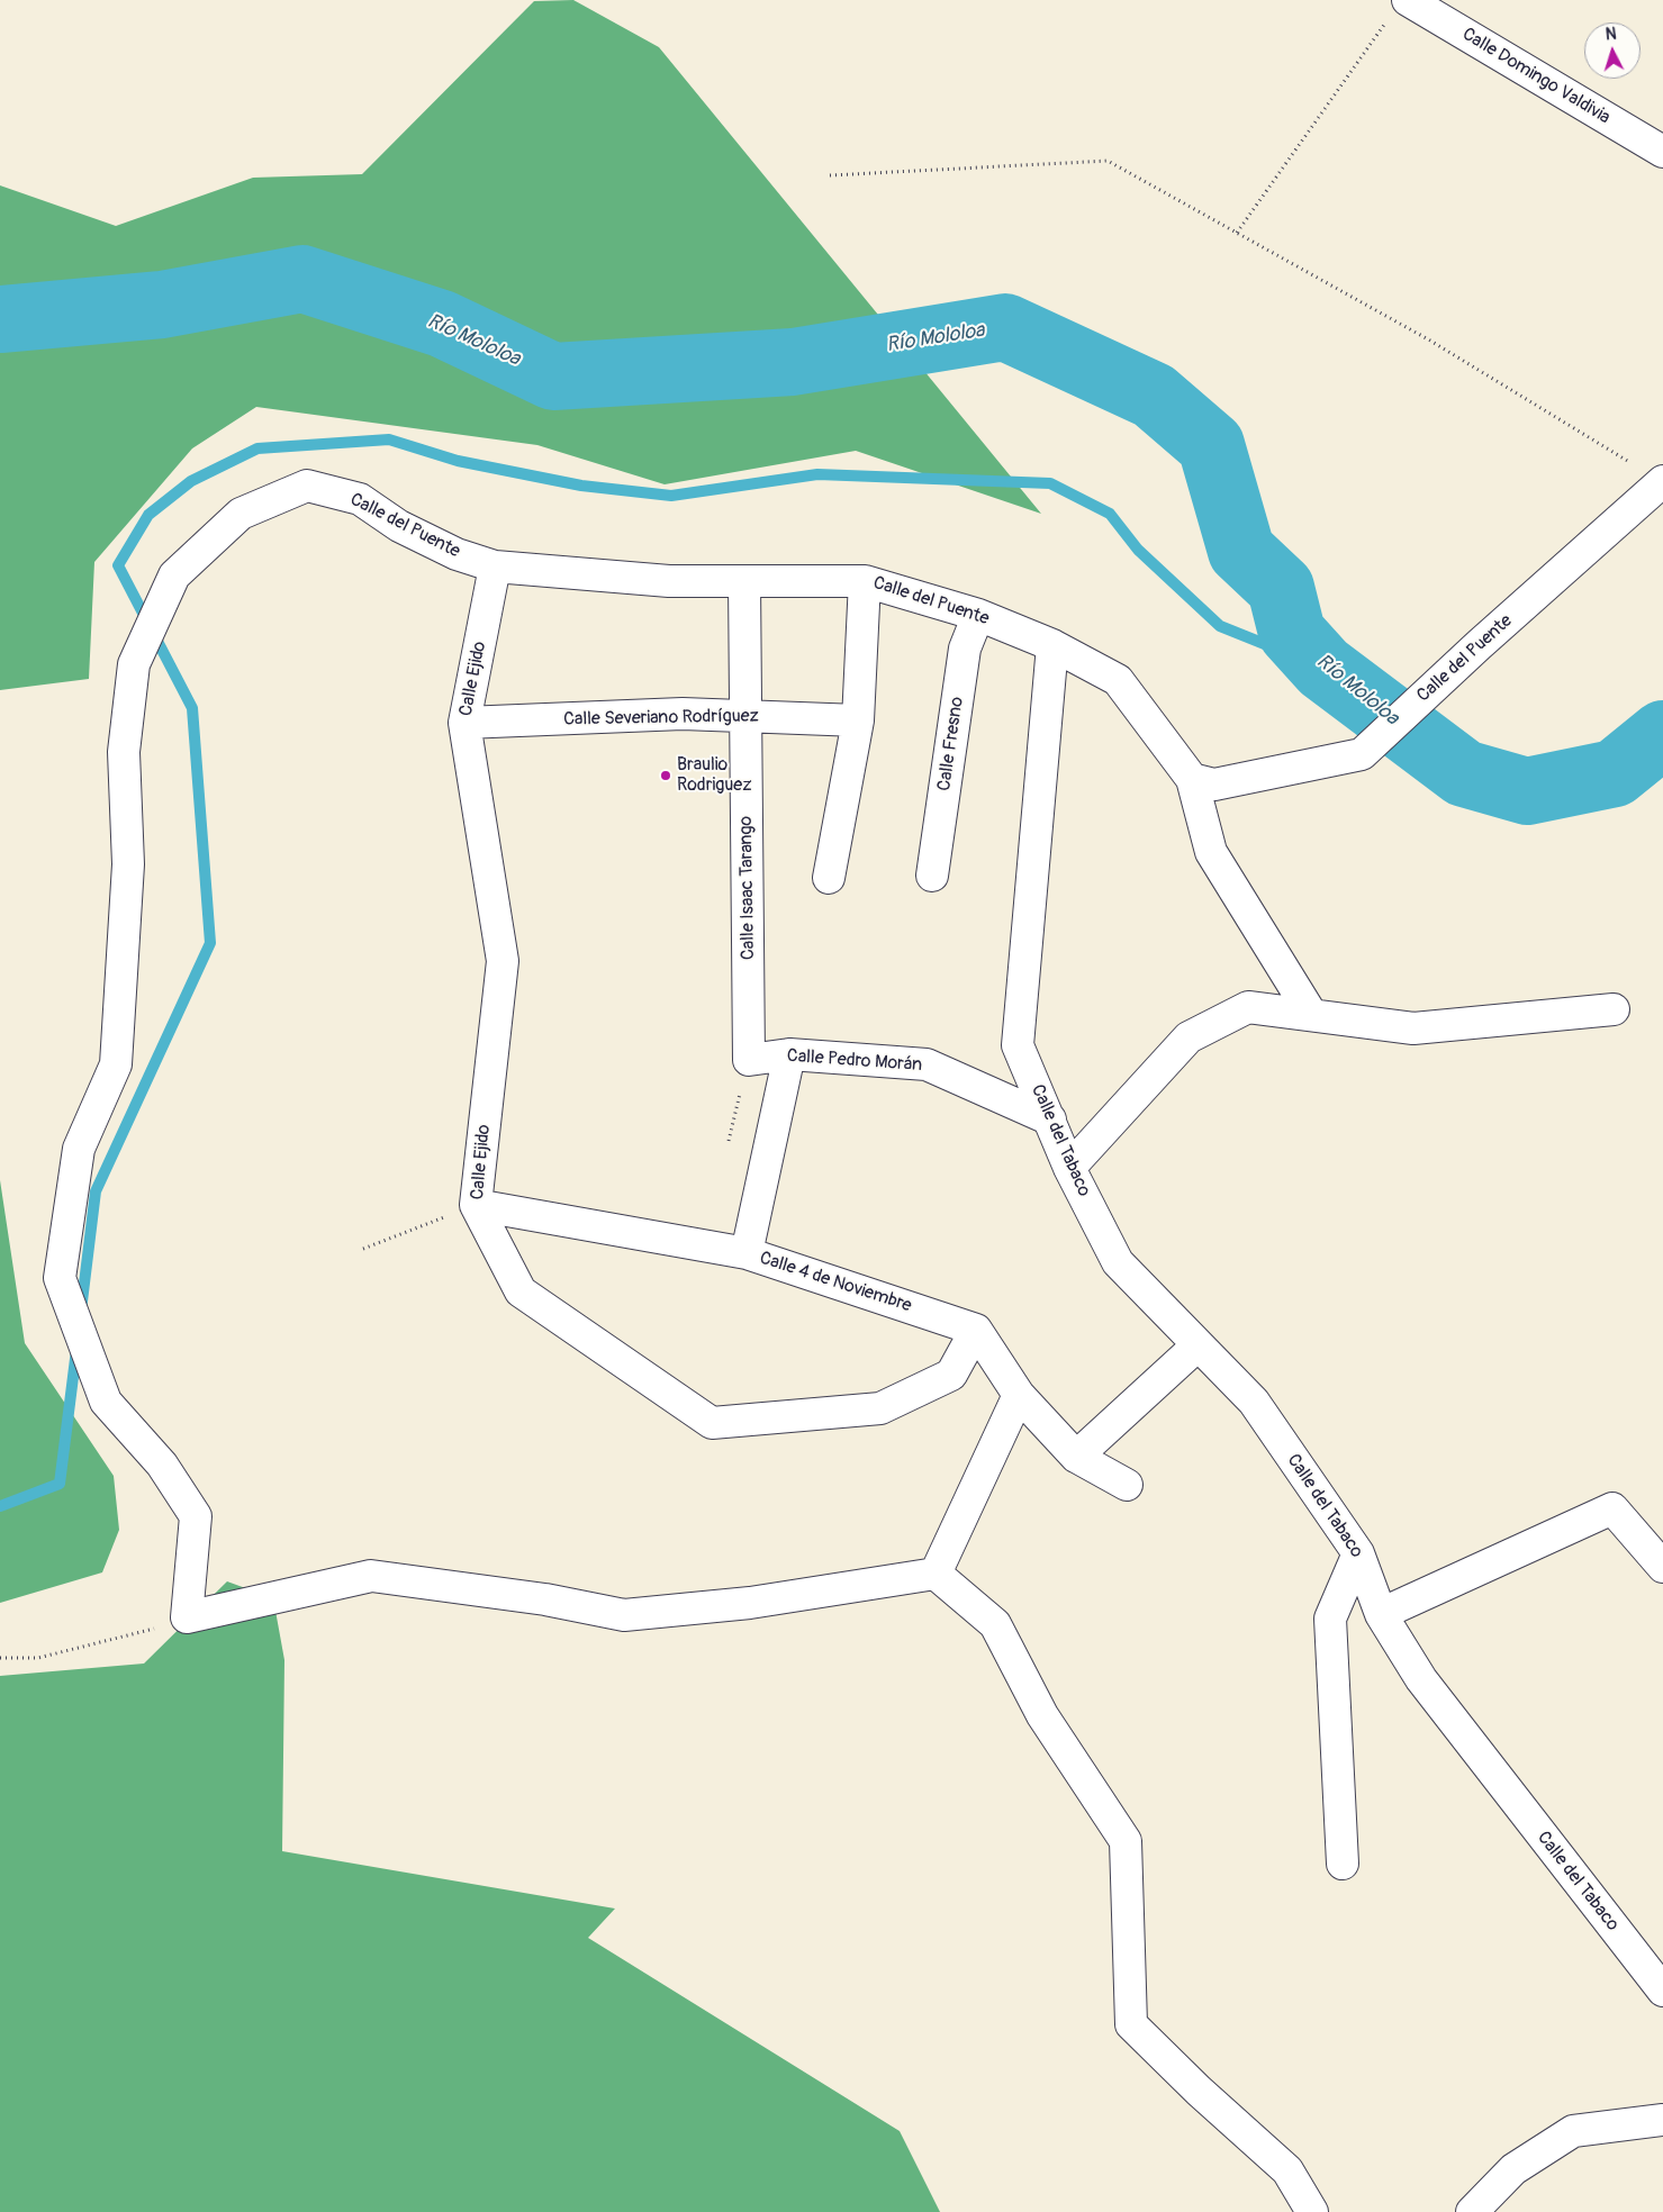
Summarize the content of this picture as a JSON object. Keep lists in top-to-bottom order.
{
  "streets": {
    "street": [
      "Calle Domingo Valdivia",
      "Calle del Puente",
      "Calle Ejido",
      "Calle Severiano Rodríguez",
      "Calle Fresno",
      "Calle Isaac Tarango",
      "Calle Pedro Morán",
      "Calle del Tabaco",
      "Calle 4 de Noviembre"
    ]
  },
  "crossings": [
    ["Calle del Puente", "Calle Ejido"],
    ["Calle del Puente", "Calle Fresno"],
    ["Calle del Puente", "Calle Isaac Tarango"],
    ["Calle del Puente", "Calle del Tabaco"],
    ["Calle Ejido", "Calle Severiano Rodríguez"],
    ["Calle Ejido", "Calle 4 de Noviembre"],
    ["Calle Severiano Rodríguez", "Calle Isaac Tarango"],
    ["Calle Isaac Tarango", "Calle Pedro Morán"],
    ["Calle Pedro Morán", "Calle del Tabaco"]
  ],
  "water": ["Río Mololoa"],
  "places": ["Braulio Rodriguez"],
  "north": "top"
}
